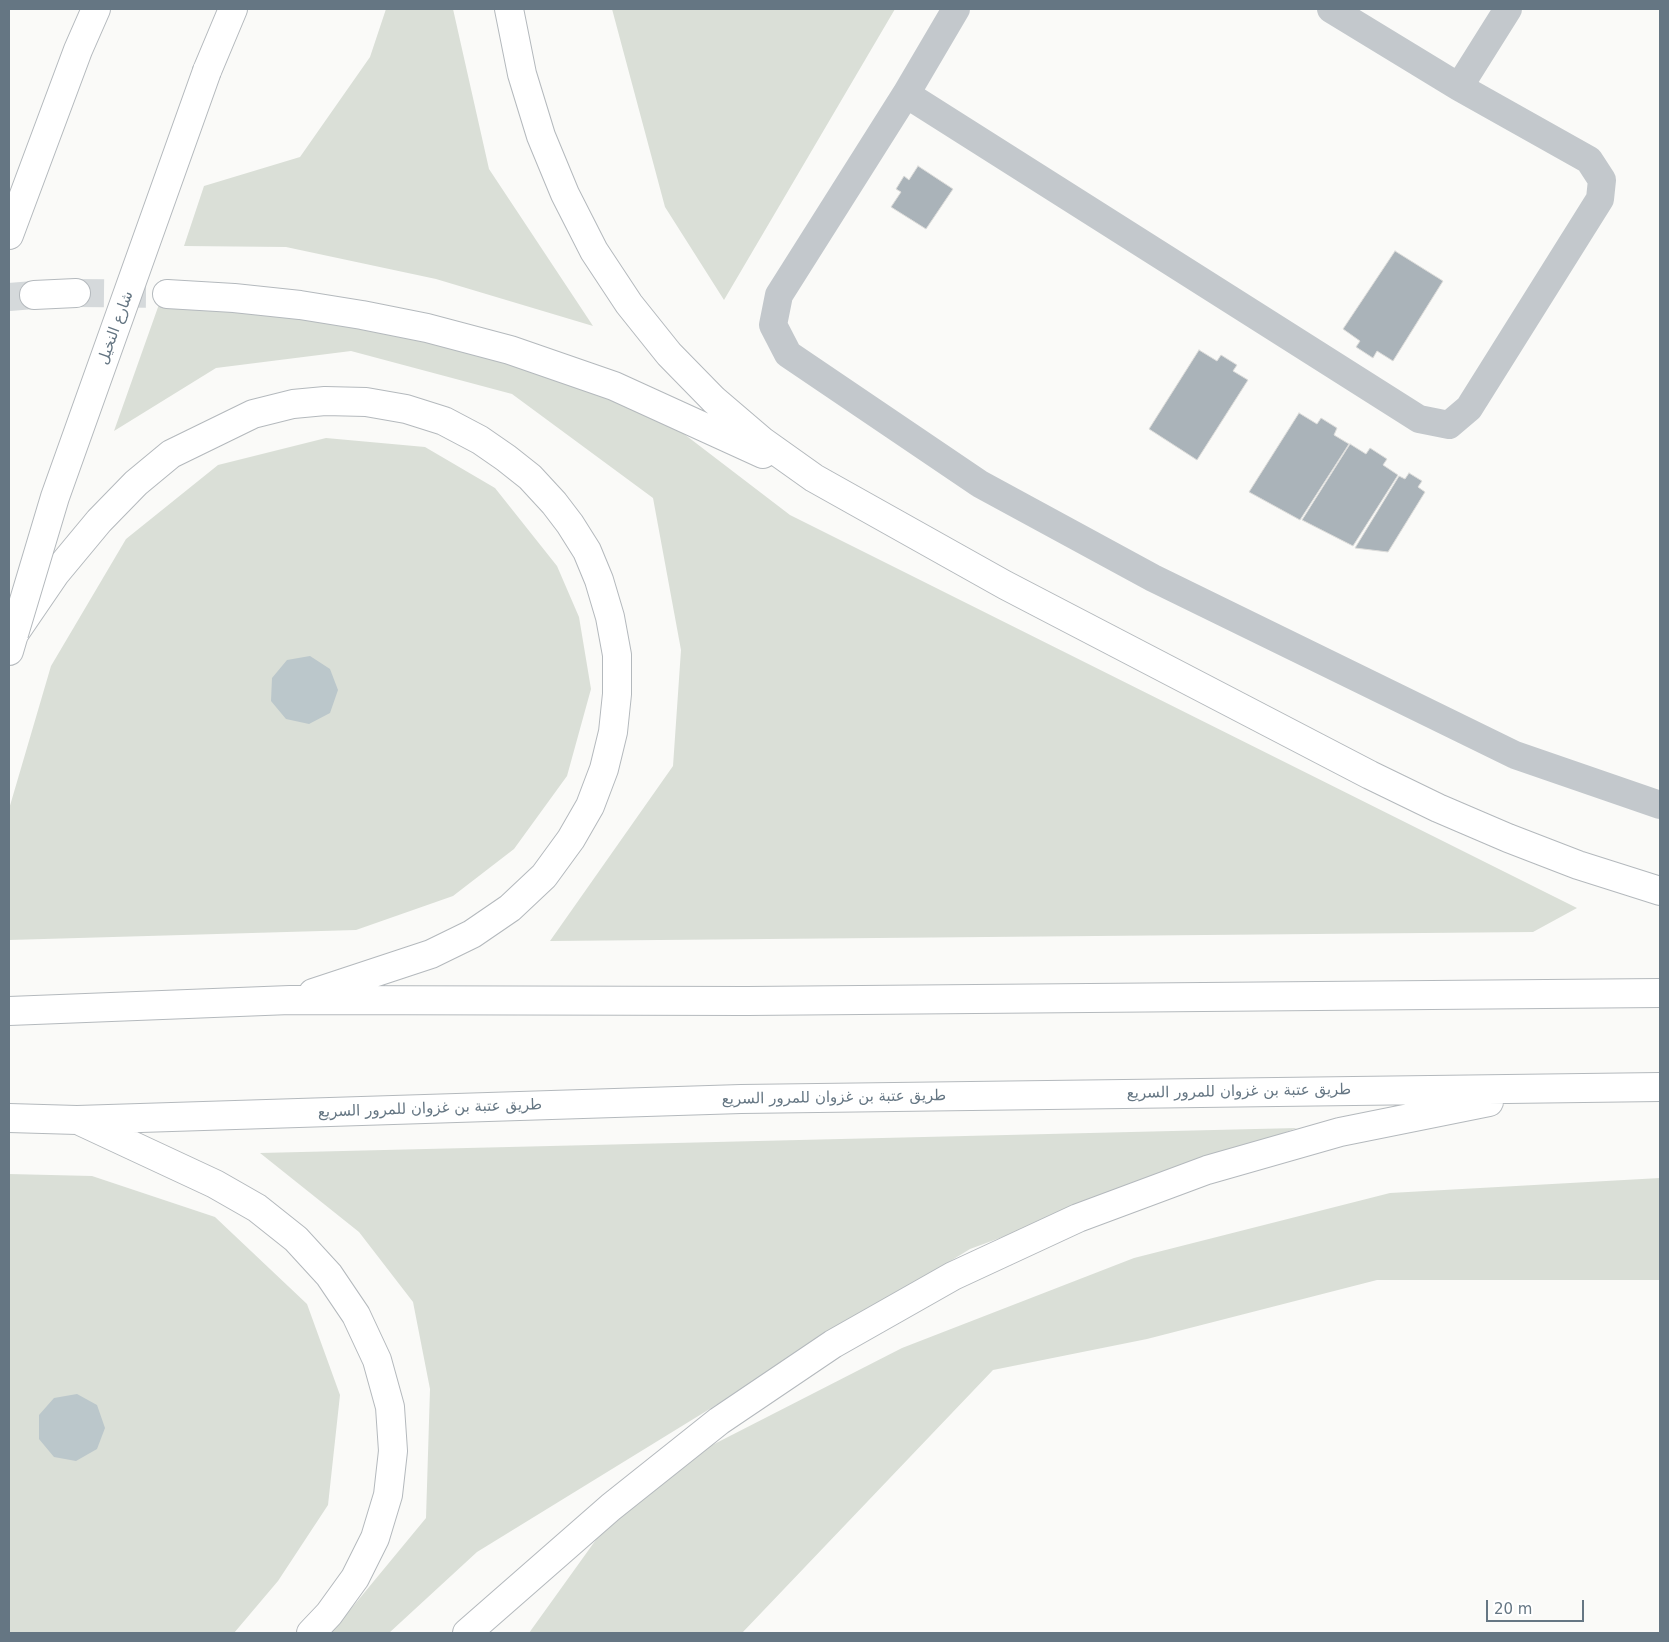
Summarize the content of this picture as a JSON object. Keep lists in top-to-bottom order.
{
  "streets": {
    "highway": ["شارع النخيل", "طريق عتبة بن غزوان للمرور السريع"]
  },
  "scale_bar": "20 m"
}
